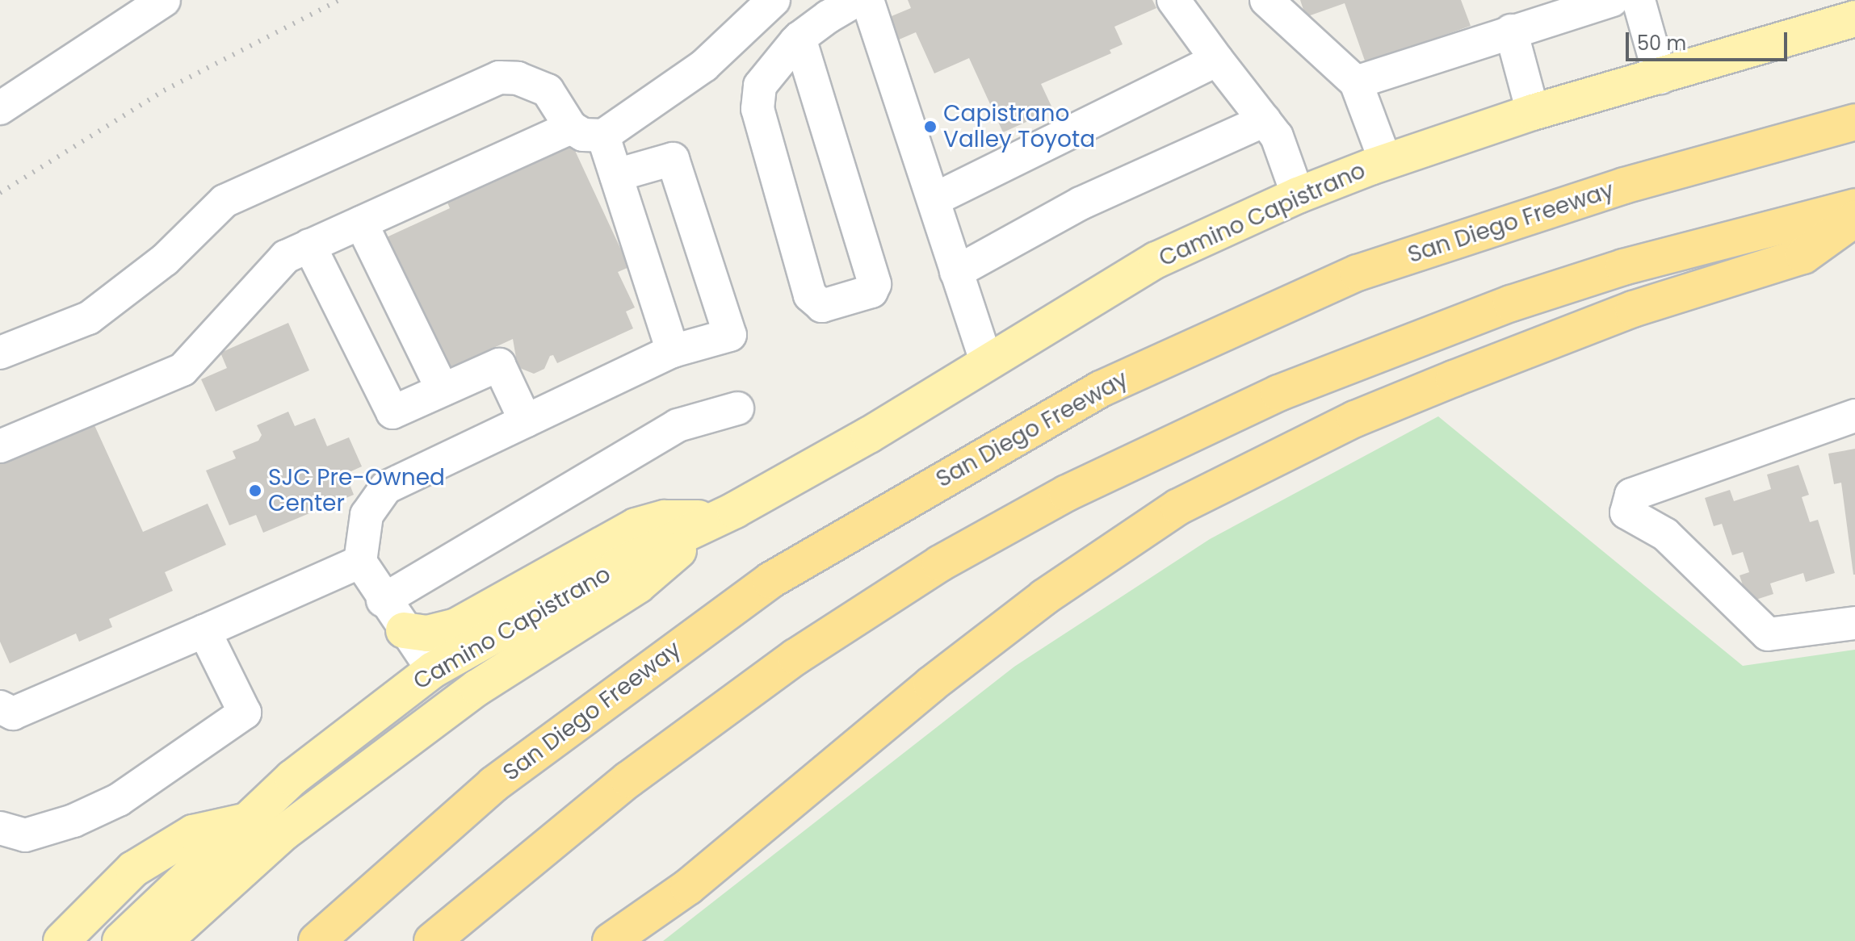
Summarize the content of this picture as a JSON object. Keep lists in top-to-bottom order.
{
  "streets": {
    "highway": ["San Diego Freeway"],
    "main road": ["Camino Capistrano"]
  },
  "places": ["Capistrano Valley Toyota", "SJC Pre-Owned Center"],
  "scale_bar": "50 m"
}
